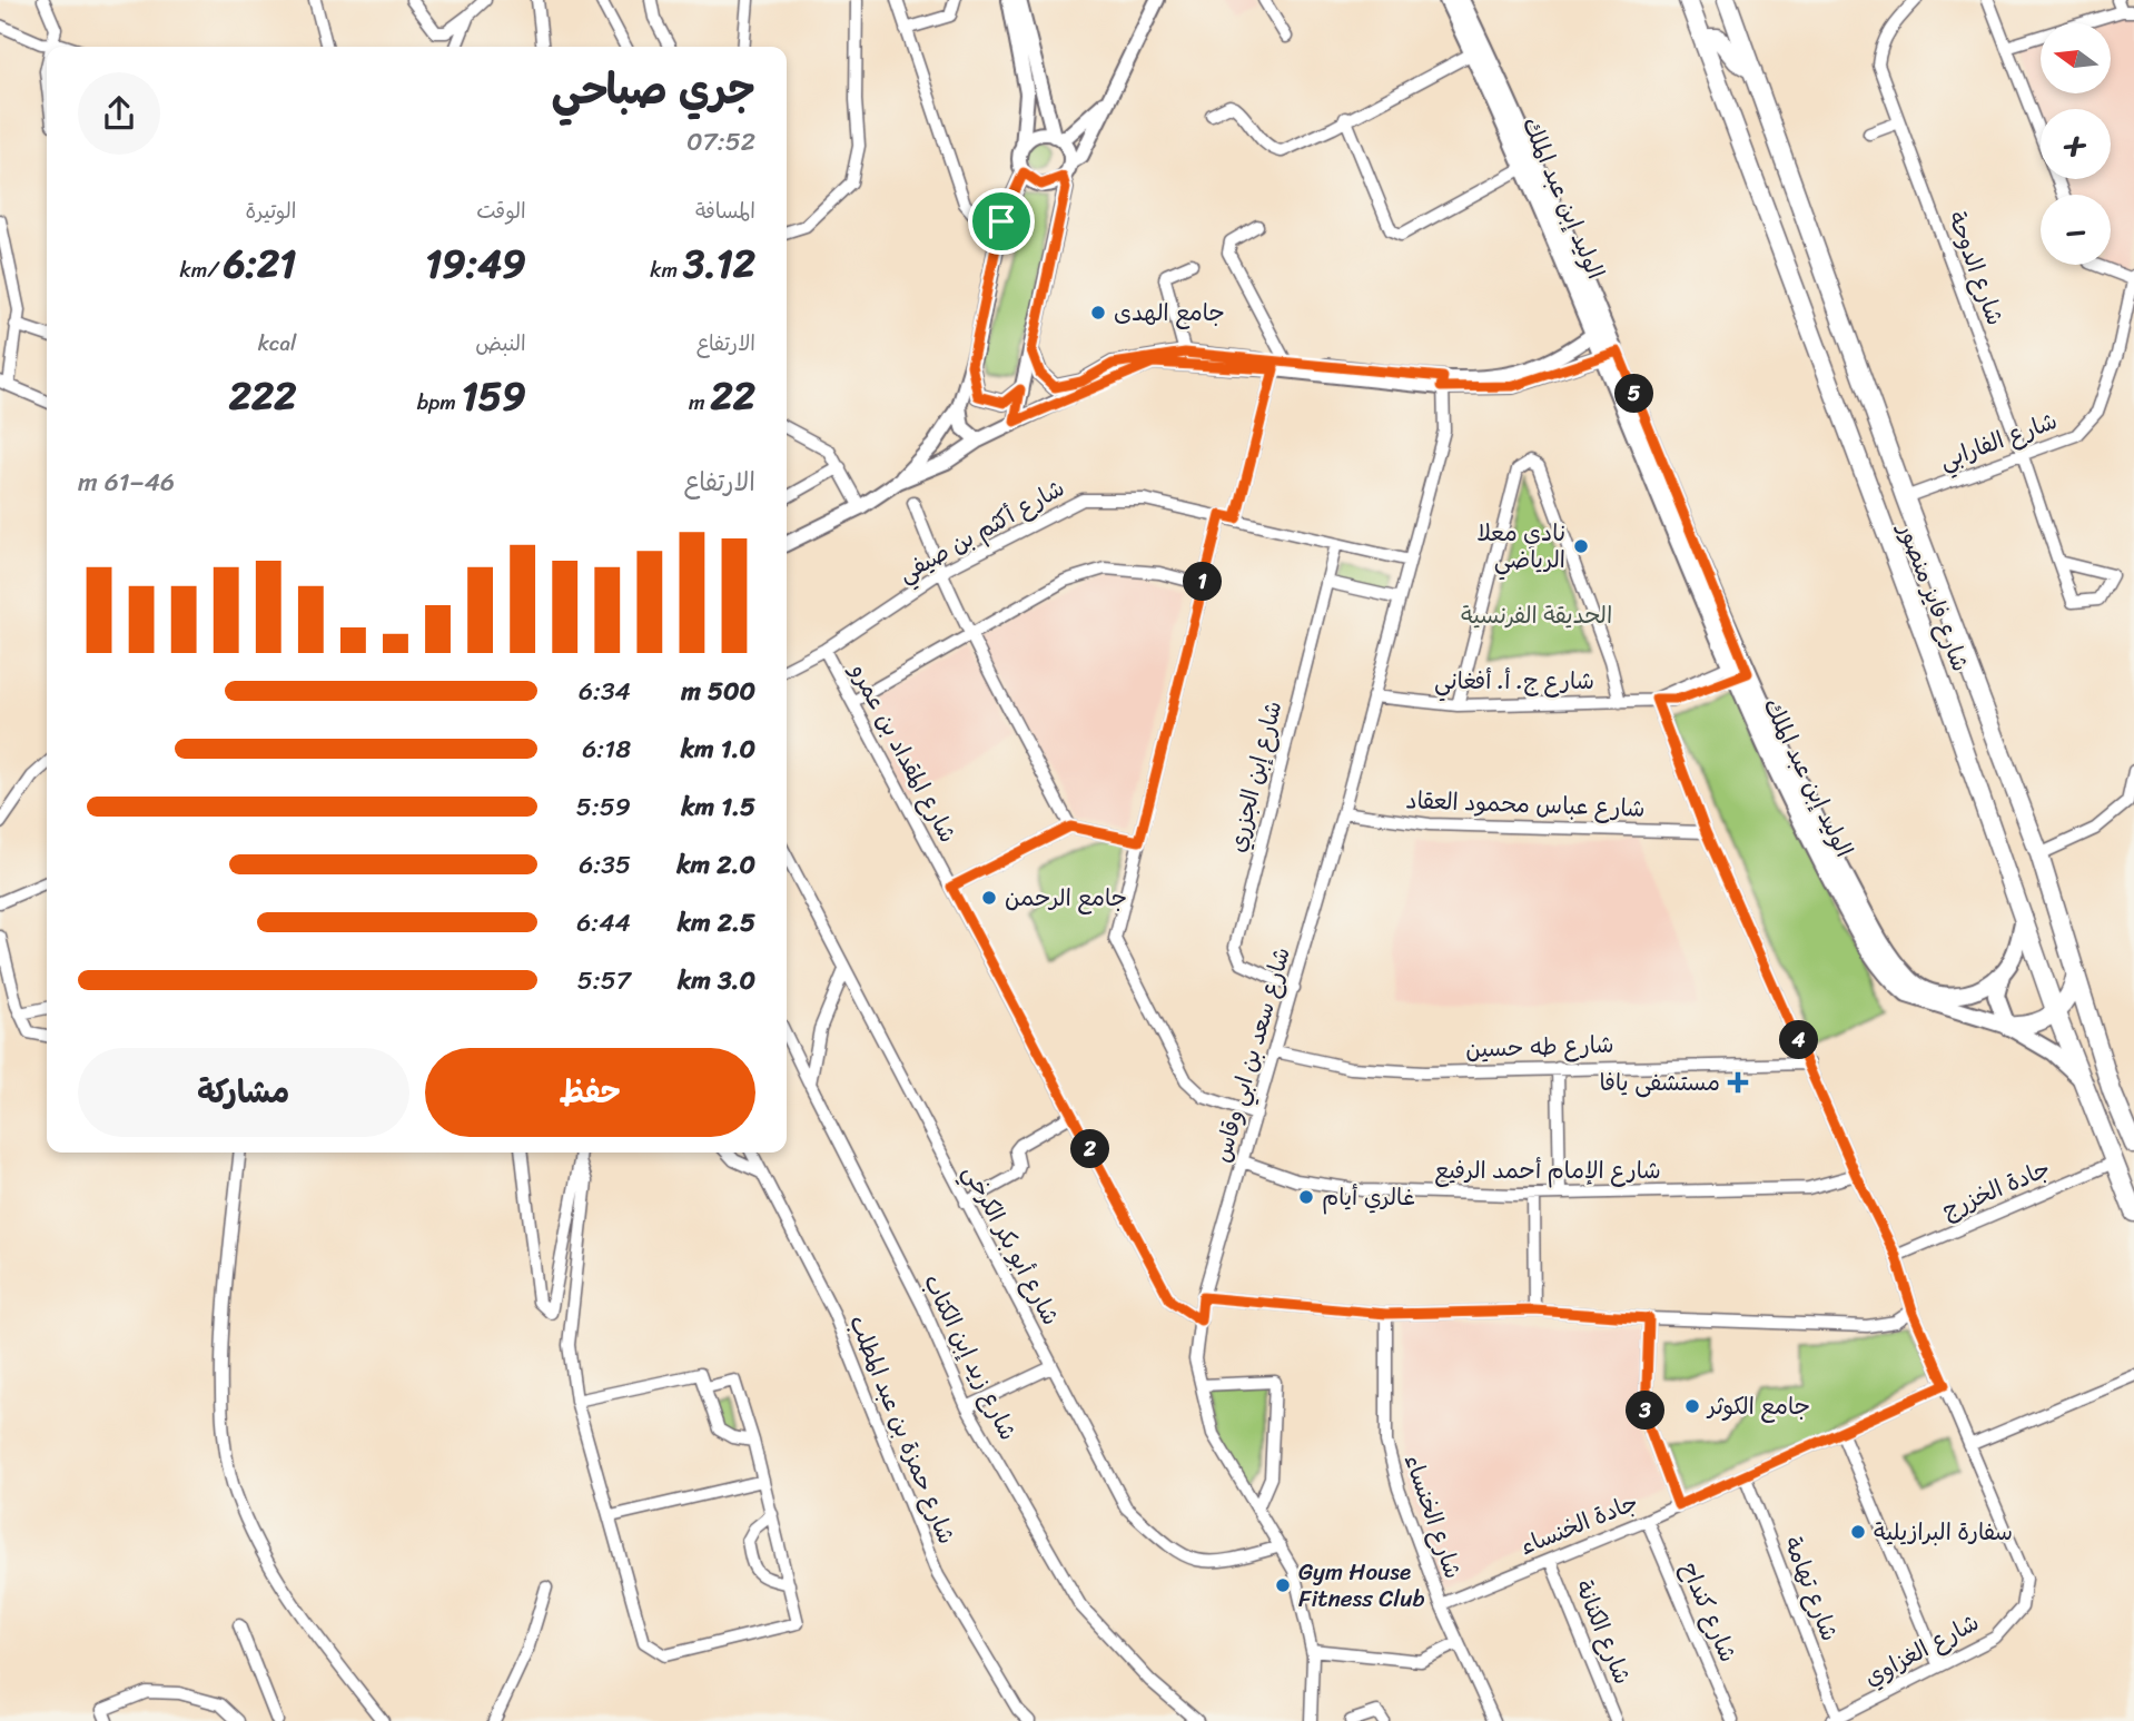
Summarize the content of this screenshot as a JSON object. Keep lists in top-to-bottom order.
{
  "streets": {
    "highway": ["شارع فايز منصور"],
    "main road": ["الوليد إبن عبد الملك"],
    "street": [
      "شارع الدوحة",
      "شارع الفارابي",
      "شارع أكثم بن صيفي",
      "شارع ج. أ. أفغاني",
      "شارع المقداد بن عمرو",
      "شارع إبن الجزري",
      "شارع عباس محمود العقاد",
      "شارع طه حسين",
      "شارع سعد بن ابي وقاس",
      "شارع الإمام أحمد الرفيع",
      "جادة الخزرج",
      "شارع أبو بكر الكرخي",
      "شارع زيد إبن الكتاب",
      "شارع حمزة بن عبد المطلب",
      "شارع الخنساء",
      "جادة الخنساء",
      "شارع تهامة",
      "شارع كنداح",
      "شارع الكنانة",
      "شارع الغزاوي"
    ]
  },
  "crossings": [
    ["الوليد إبن عبد الملك", "شارع فايز منصور"],
    ["الوليد إبن عبد الملك", "شارع ج. أ. أفغاني"],
    ["شارع الدوحة", "شارع الفارابي"],
    ["شارع الفارابي", "شارع فايز منصور"],
    ["شارع أكثم بن صيفي", "شارع المقداد بن عمرو"],
    ["شارع أكثم بن صيفي", "شارع إبن الجزري"],
    ["شارع أكثم بن صيفي", "شارع سعد بن ابي وقاس"],
    ["شارع فايز منصور", "جادة الخزرج"],
    ["شارع ج. أ. أفغاني", "شارع سعد بن ابي وقاس"],
    ["شارع ج. أ. أفغاني", "شارع الغزاوي"],
    ["شارع المقداد بن عمرو", "شارع سعد بن ابي وقاس"],
    ["شارع إبن الجزري", "شارع سعد بن ابي وقاس"],
    ["شارع عباس محمود العقاد", "شارع سعد بن ابي وقاس"],
    ["شارع عباس محمود العقاد", "شارع الغزاوي"],
    ["شارع طه حسين", "شارع سعد بن ابي وقاس"],
    ["شارع طه حسين", "شارع الغزاوي"],
    ["شارع سعد بن ابي وقاس", "شارع الإمام أحمد الرفيع"],
    ["شارع سعد بن ابي وقاس", "شارع أبو بكر الكرخي"],
    ["شارع الإمام أحمد الرفيع", "شارع الغزاوي"],
    ["جادة الخزرج", "شارع الغزاوي"],
    ["شارع الخنساء", "جادة الخنساء"],
    ["جادة الخنساء", "شارع تهامة"],
    ["جادة الخنساء", "شارع كنداح"],
    ["جادة الخنساء", "شارع الكنانة"],
    ["جادة الخنساء", "شارع الغزاوي"],
    ["شارع تهامة", "شارع الغزاوي"]
  ],
  "parks": ["الحديقة الفرنسية"],
  "places": {
    "other": [
      "جامع الهدى",
      "نادي معلا الرياضي",
      "جامع الرحمن",
      "غالري أيام",
      "جامع الكوثر",
      "سفارة البرازيلية",
      "Gym House Fitness Club"
    ],
    "health": ["مستشفى يافا"]
  },
  "north": "left",
  "page": {
    "map_buttons": ["+", "−"],
    "heading": ["جري صباحي", "07:52"],
    "stats": [
      ["المسافة", "3.12 km"],
      ["الوقت", "19:49"],
      ["الوتيرة", "6:21 /km"],
      ["الارتفاع", "22 m"],
      ["النبض", "159 bpm"],
      ["kcal", "222"]
    ],
    "pins": [
      "5",
      "1",
      "4",
      "2",
      "3"
    ],
    "chart": ["الارتفاع", "46–61 m"],
    "list": [
      {
        "name": "500 m",
        "note": "6:34"
      },
      {
        "name": "1.0 km",
        "note": "6:18"
      },
      {
        "name": "1.5 km",
        "note": "5:59"
      },
      {
        "name": "2.0 km",
        "note": "6:35"
      },
      {
        "name": "2.5 km",
        "note": "6:44"
      },
      {
        "name": "3.0 km",
        "note": "5:57"
      }
    ],
    "buttons": ["حفظ", "مشاركة"]
  }
}
